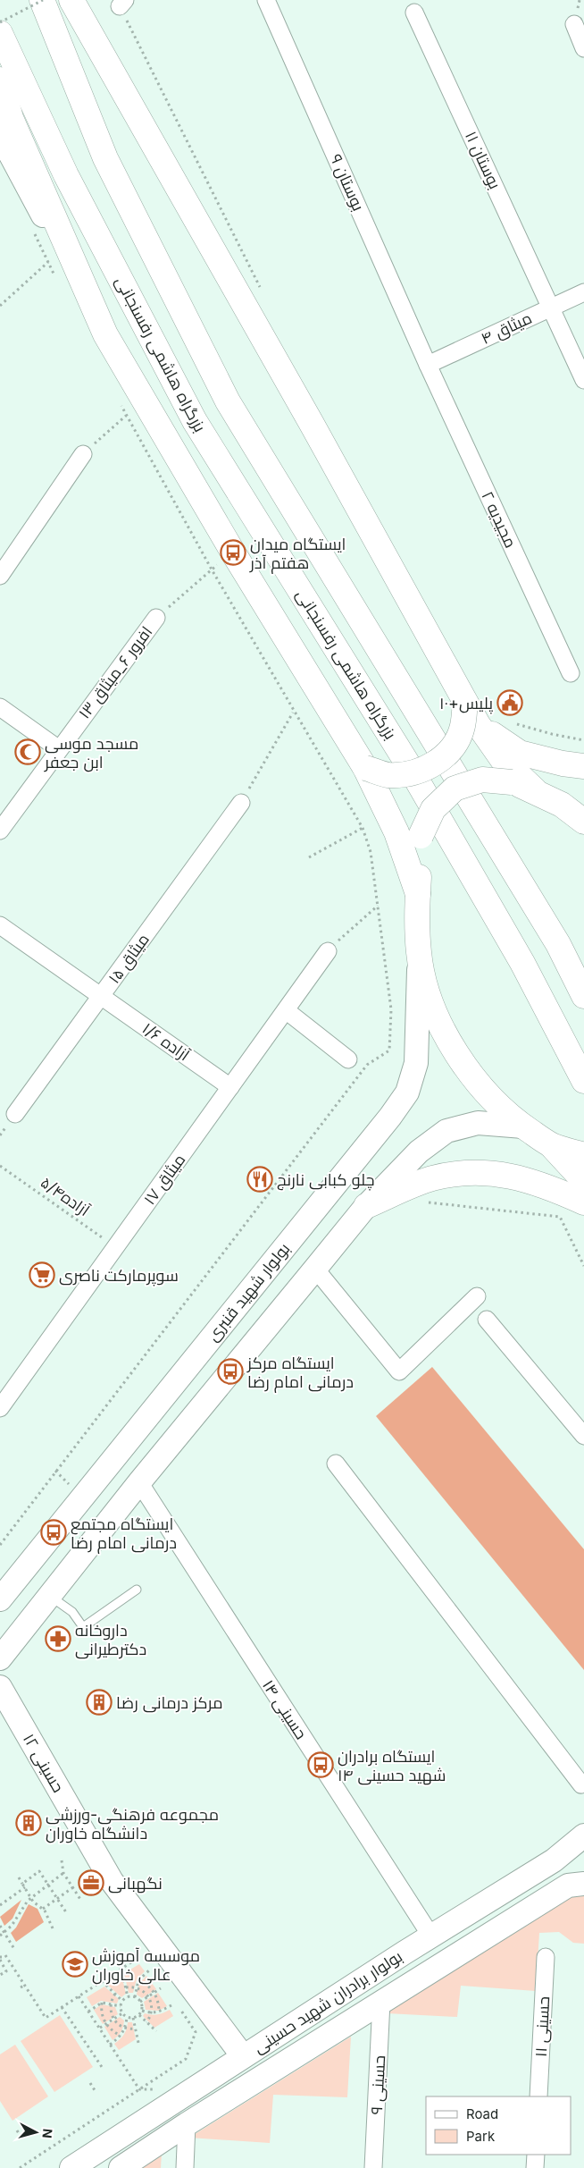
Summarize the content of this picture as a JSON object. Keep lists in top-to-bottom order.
{
  "streets": {
    "highway": ["بزرگراه هاشمی رفسنجانی"],
    "street": [
      "بوستان ۱۱",
      "بوستان ۹",
      "میثاق ۴",
      "مجیدیه ۲",
      "افرور ۶_میثاق ۱۳",
      "میثاق ۱۵",
      "آزاده ۱/۶",
      "میثاق ۱۷",
      "بولوار شهید قنبری",
      "حسینی ۱۴",
      "حسینی ۱۲",
      "بولوار برادران شهید حسینی",
      "حسینی ۱۱",
      "حسینی ۹"
    ],
    "path": ["آزاده۵/۴"]
  },
  "crossings": [
    ["بوستان ۱۱", "میثاق ۴"],
    ["بوستان ۹", "میثاق ۴"],
    ["بوستان ۹", "مجیدیه ۲"],
    ["میثاق ۴", "مجیدیه ۲"],
    ["میثاق ۱۵", "آزاده ۱/۶"],
    ["آزاده ۱/۶", "میثاق ۱۷"],
    ["میثاق ۱۷", "آزاده۵/۴"],
    ["حسینی ۱۴", "بولوار برادران شهید حسینی"],
    ["حسینی ۱۲", "بولوار برادران شهید حسینی"],
    ["بولوار برادران شهید حسینی", "حسینی ۹"]
  ],
  "places": {
    "bus stop": [
      "ایستگاه میدان هفتم آذر",
      "ایستگاه مرکز درمانی امام رضا",
      "ایستگاه مجتمع درمانی امام رضا",
      "ایستگاه برادران شهید حسینی ۱۴"
    ],
    "public building": ["پلیس+۱۰"],
    "mosque": ["مسجد موسی ابن جعفر"],
    "restaurant": ["چلو کبابی نارنج"],
    "supermarket": ["سوپرمارکت ناصری"],
    "pharmacy": ["داروخانه دکترطیرانی"],
    "building": ["مرکز درمانی رضا", "مجموعه فرهنگی-ورزشی دانشگاه خاوران"],
    "office": ["نگهبانی"],
    "school or university": ["موسسه آموزش عالی خاوران"]
  },
  "legend": ["Road", "Park"],
  "north": "right"
}
